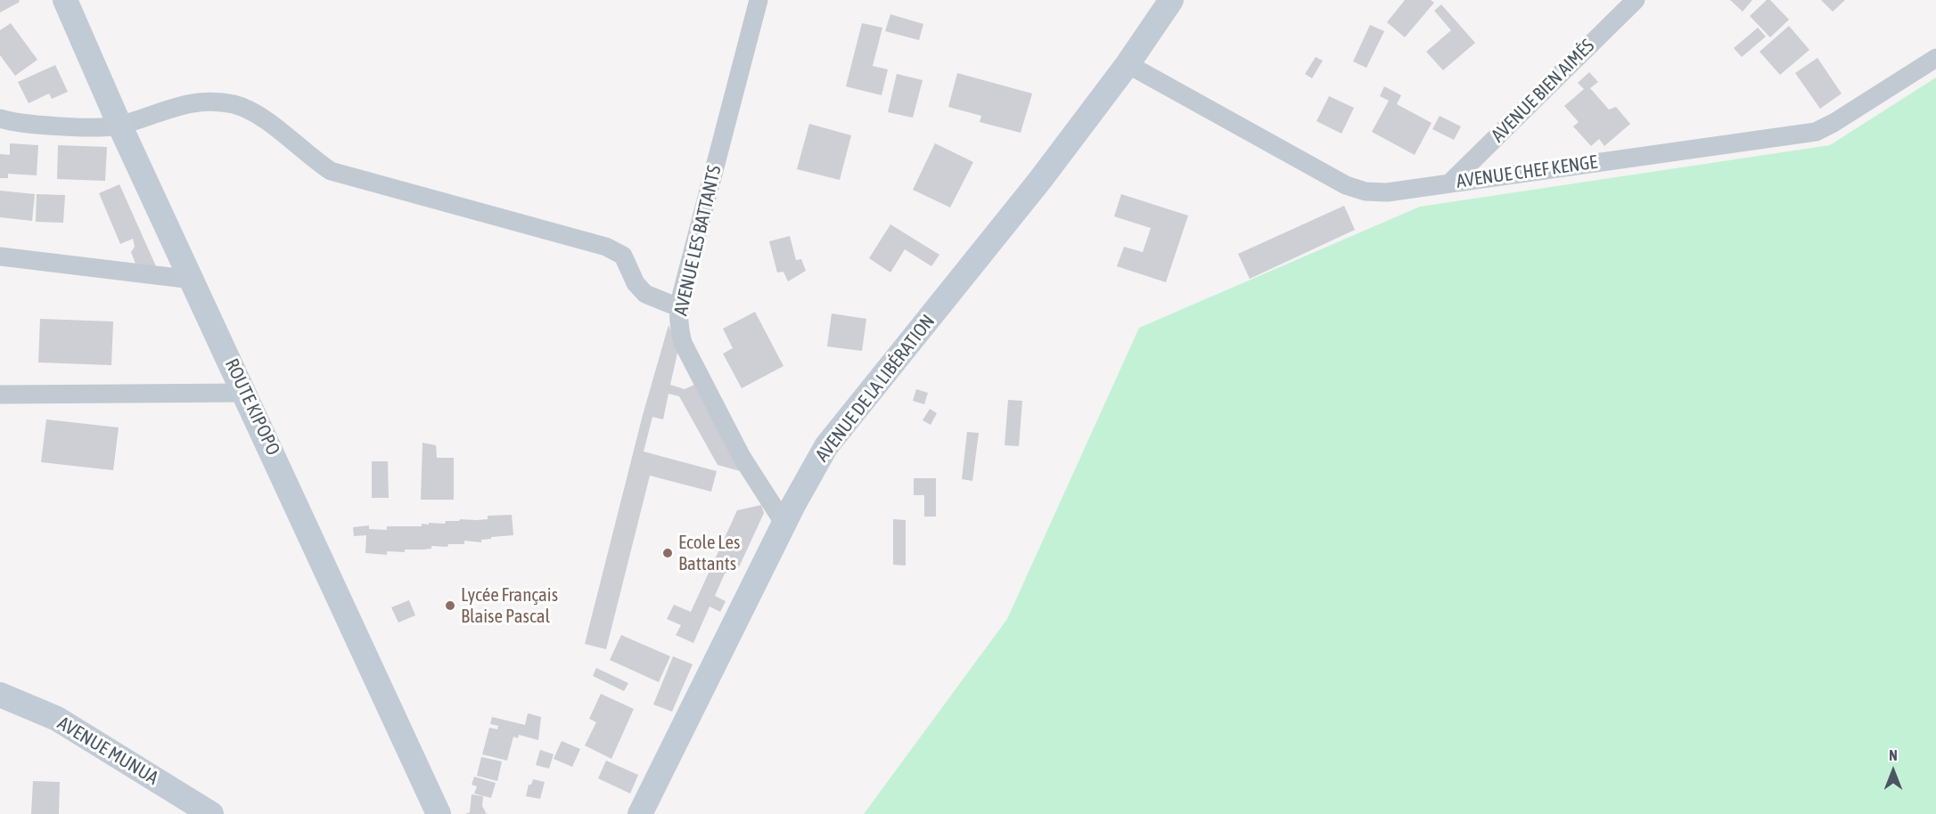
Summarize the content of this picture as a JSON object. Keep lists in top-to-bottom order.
{
  "streets": {
    "main road": ["AVENUE DE LA LIBÉRATION", "ROUTE KIPOPO", "AVENUE MUNUA"],
    "street": ["AVENUE BIEN AIMÉS", "AVENUE CHEF KENGE", "AVENUE LES BATTANTS"]
  },
  "crossings": [
    ["AVENUE BIEN AIMÉS", "AVENUE CHEF KENGE"],
    ["AVENUE CHEF KENGE", "AVENUE DE LA LIBÉRATION"],
    ["AVENUE LES BATTANTS", "AVENUE DE LA LIBÉRATION"]
  ],
  "places": ["Ecole Les Battants", "Lycée Français Blaise Pascal"],
  "north": "top"
}
